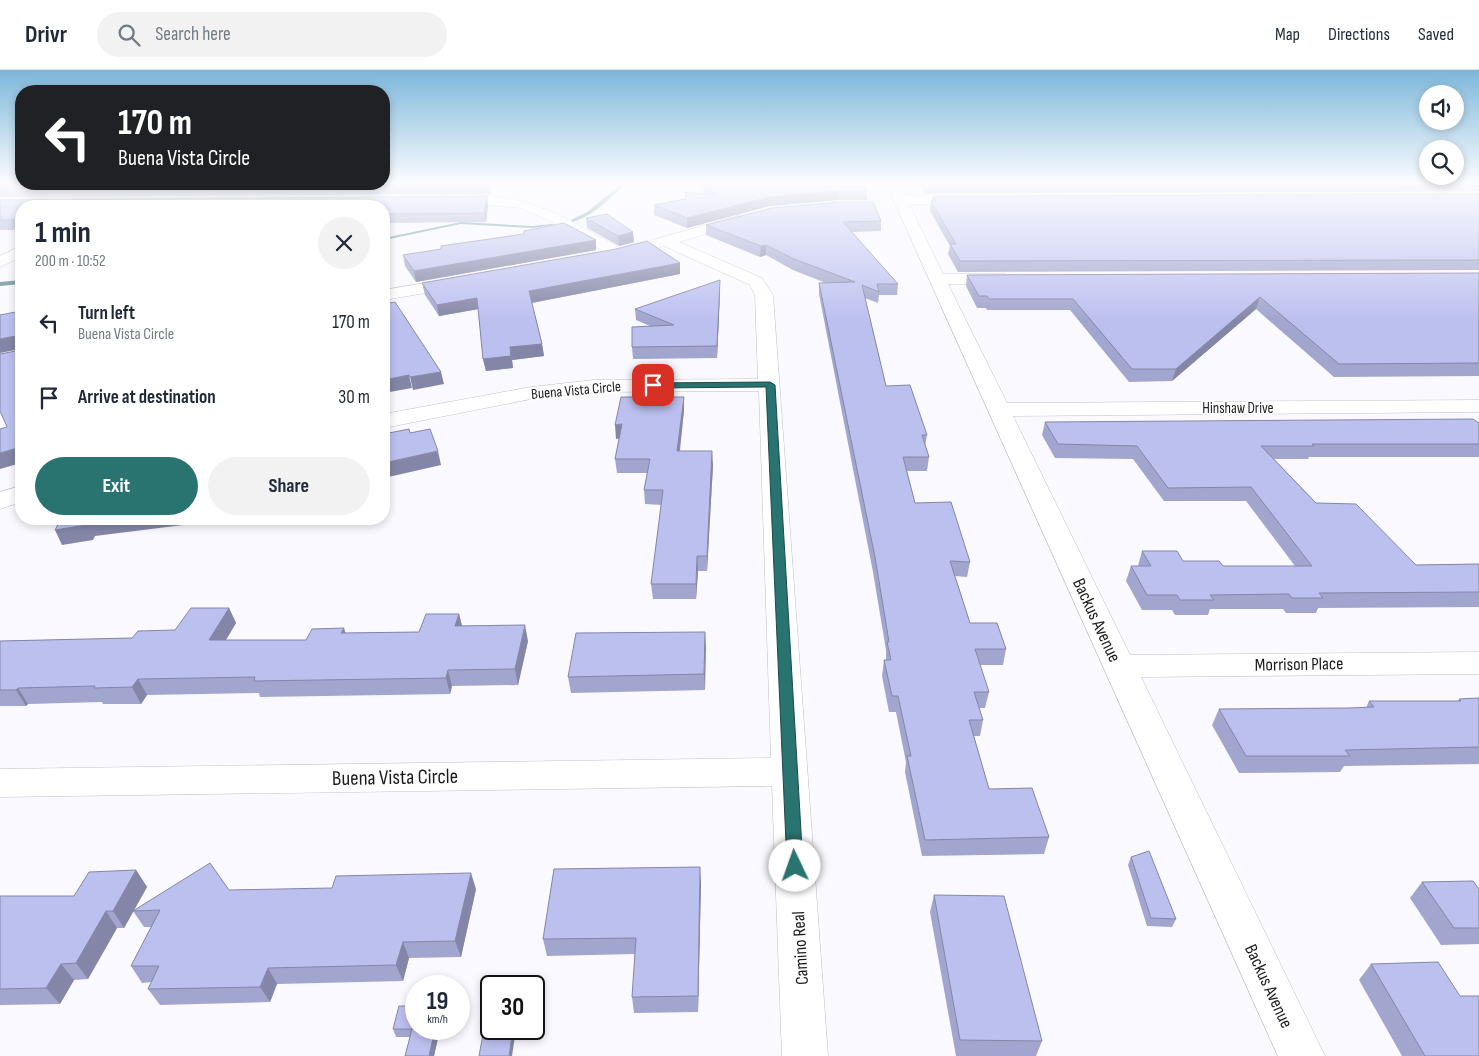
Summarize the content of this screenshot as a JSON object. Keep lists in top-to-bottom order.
{
  "streets": {
    "street": [
      "Buena Vista Circle",
      "Hinshaw Drive",
      "Backus Avenue",
      "Morrison Place",
      "Camino Real"
    ]
  },
  "crossings": [
    ["Buena Vista Circle", "Camino Real"],
    ["Hinshaw Drive", "Backus Avenue"],
    ["Backus Avenue", "Morrison Place"]
  ],
  "page": {
    "header": "Drivr",
    "search": "Search here",
    "nav": ["Map", "Directions", "Saved"],
    "turn": ["170 m", "Buena Vista Circle"],
    "heading": ["1 min", "200 m · 10:52"],
    "list": [
      {
        "name": "Turn left",
        "note": "Buena Vista Circle",
        "value": "170 m"
      },
      {
        "name": "Arrive at destination",
        "value": "30 m"
      }
    ],
    "buttons": ["Exit", "Share"],
    "speed": "19 km/h",
    "limit": "30"
  }
}
